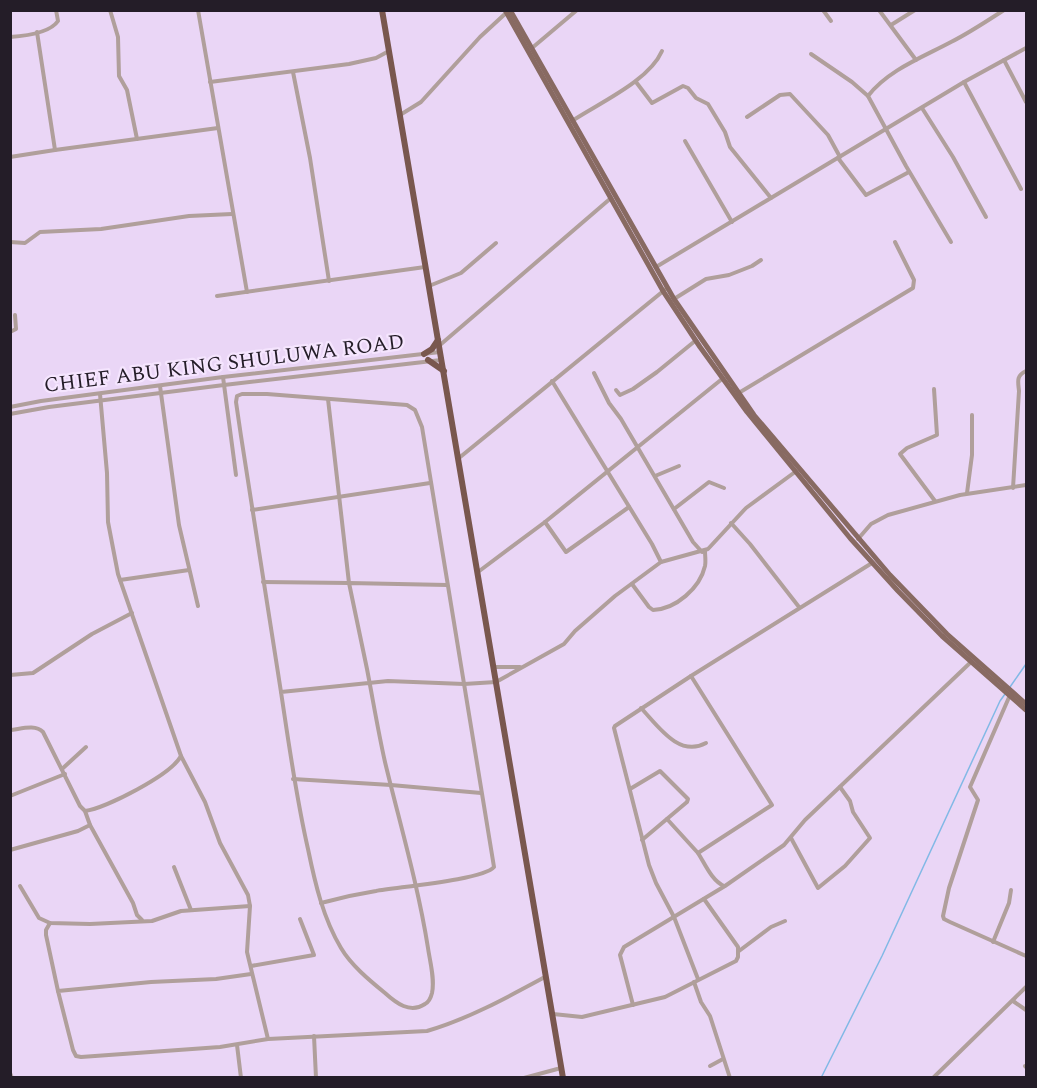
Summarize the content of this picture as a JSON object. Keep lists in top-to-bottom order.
{
  "streets": {
    "street": ["CHIEF ABU KING SHULUWA ROAD"]
  }
}
